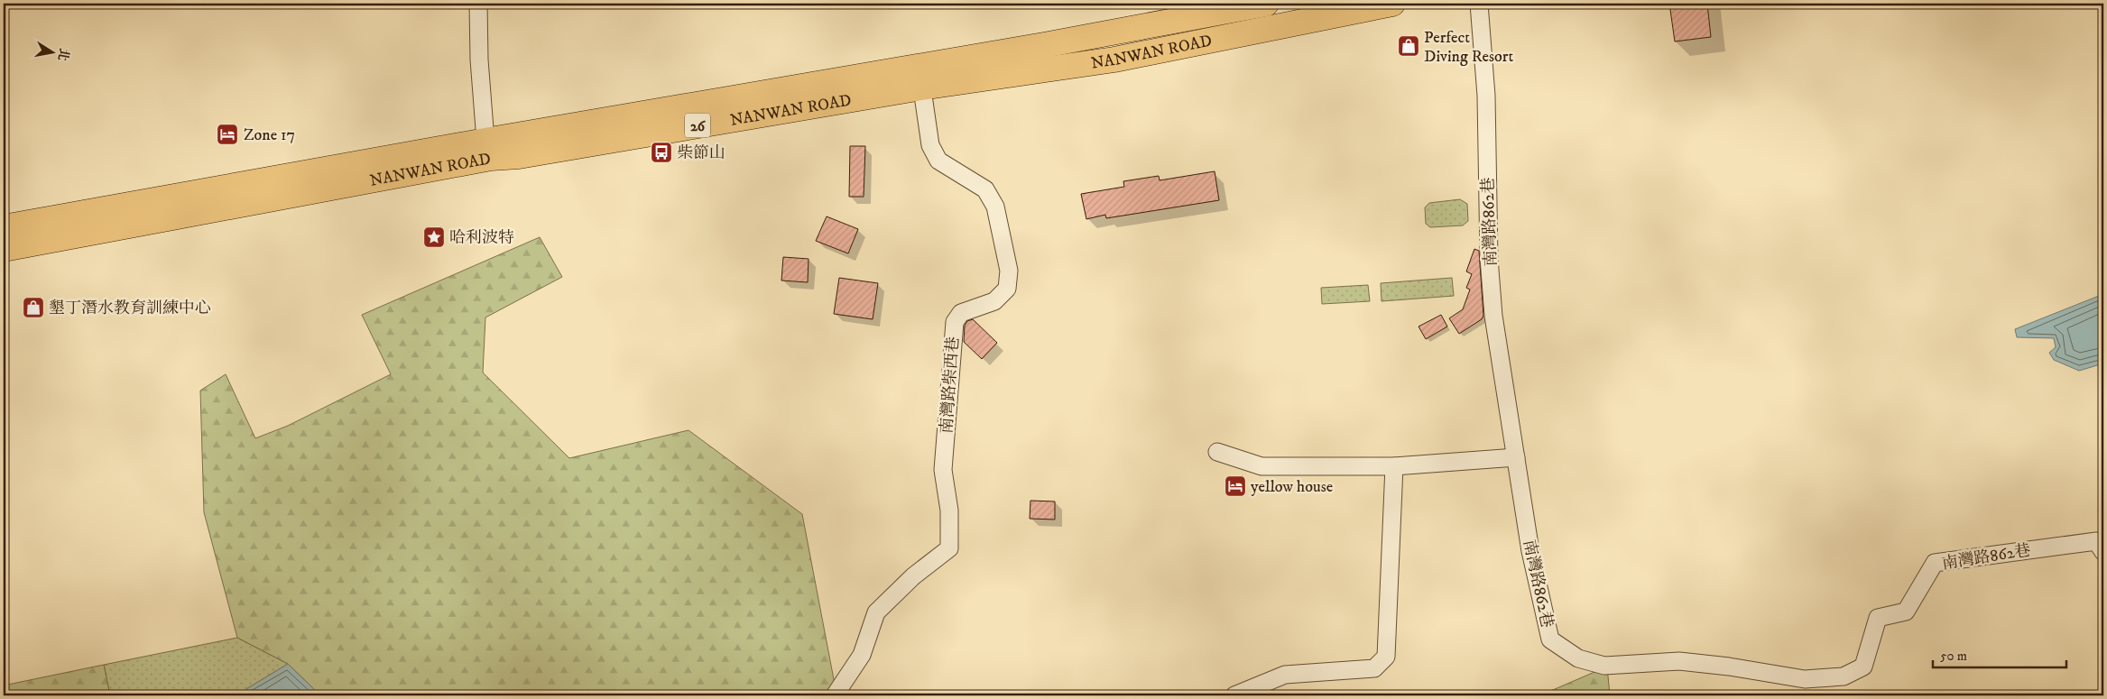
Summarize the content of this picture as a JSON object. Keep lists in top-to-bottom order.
{
  "streets": {
    "main road": ["NANWAN ROAD", "26"],
    "street": ["南灣路862巷", "南灣路柴西巷"]
  },
  "crossings": [
    ["NANWAN ROAD", "南灣路柴西巷"]
  ],
  "places": {
    "shop": ["Perfect Diving Resort", "墾丁潛水教育訓練中心"],
    "hotel": ["Zone 17", "yellow house"],
    "bus stop": ["柴節山"],
    "place": ["哈利波特"]
  },
  "scale_bar": "50 m",
  "north": "right"
}
